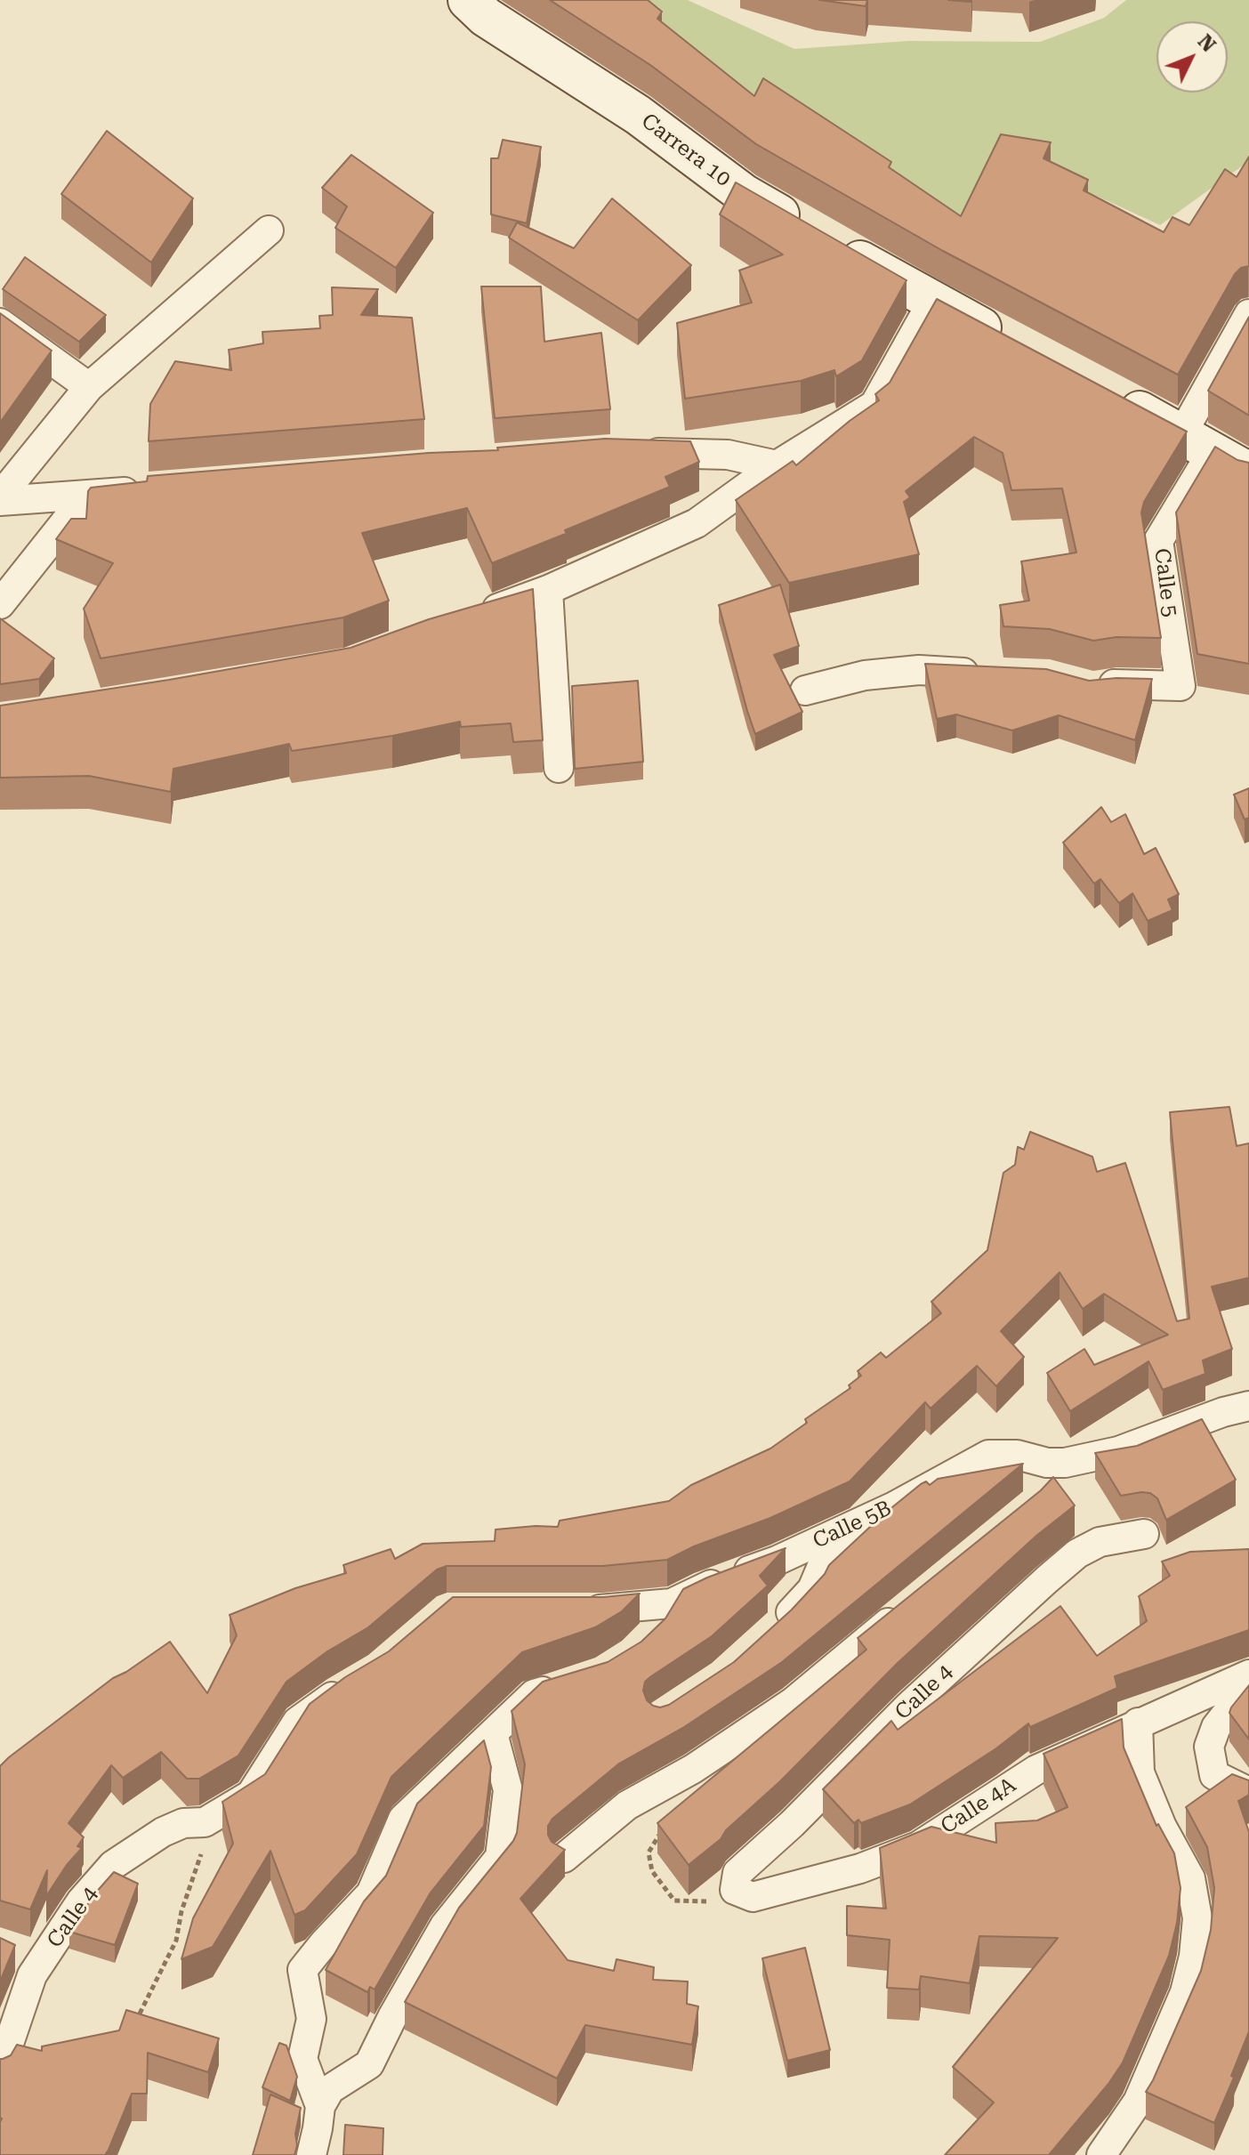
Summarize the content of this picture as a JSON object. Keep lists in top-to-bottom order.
{
  "streets": {
    "street": [
      "Carrera 10",
      "Calle 5",
      "Calle 5B",
      "Calle 4",
      "Calle 4A"
    ]
  },
  "crossings": [
    ["Calle 4", "Calle 4A"]
  ],
  "north": "top right"
}
